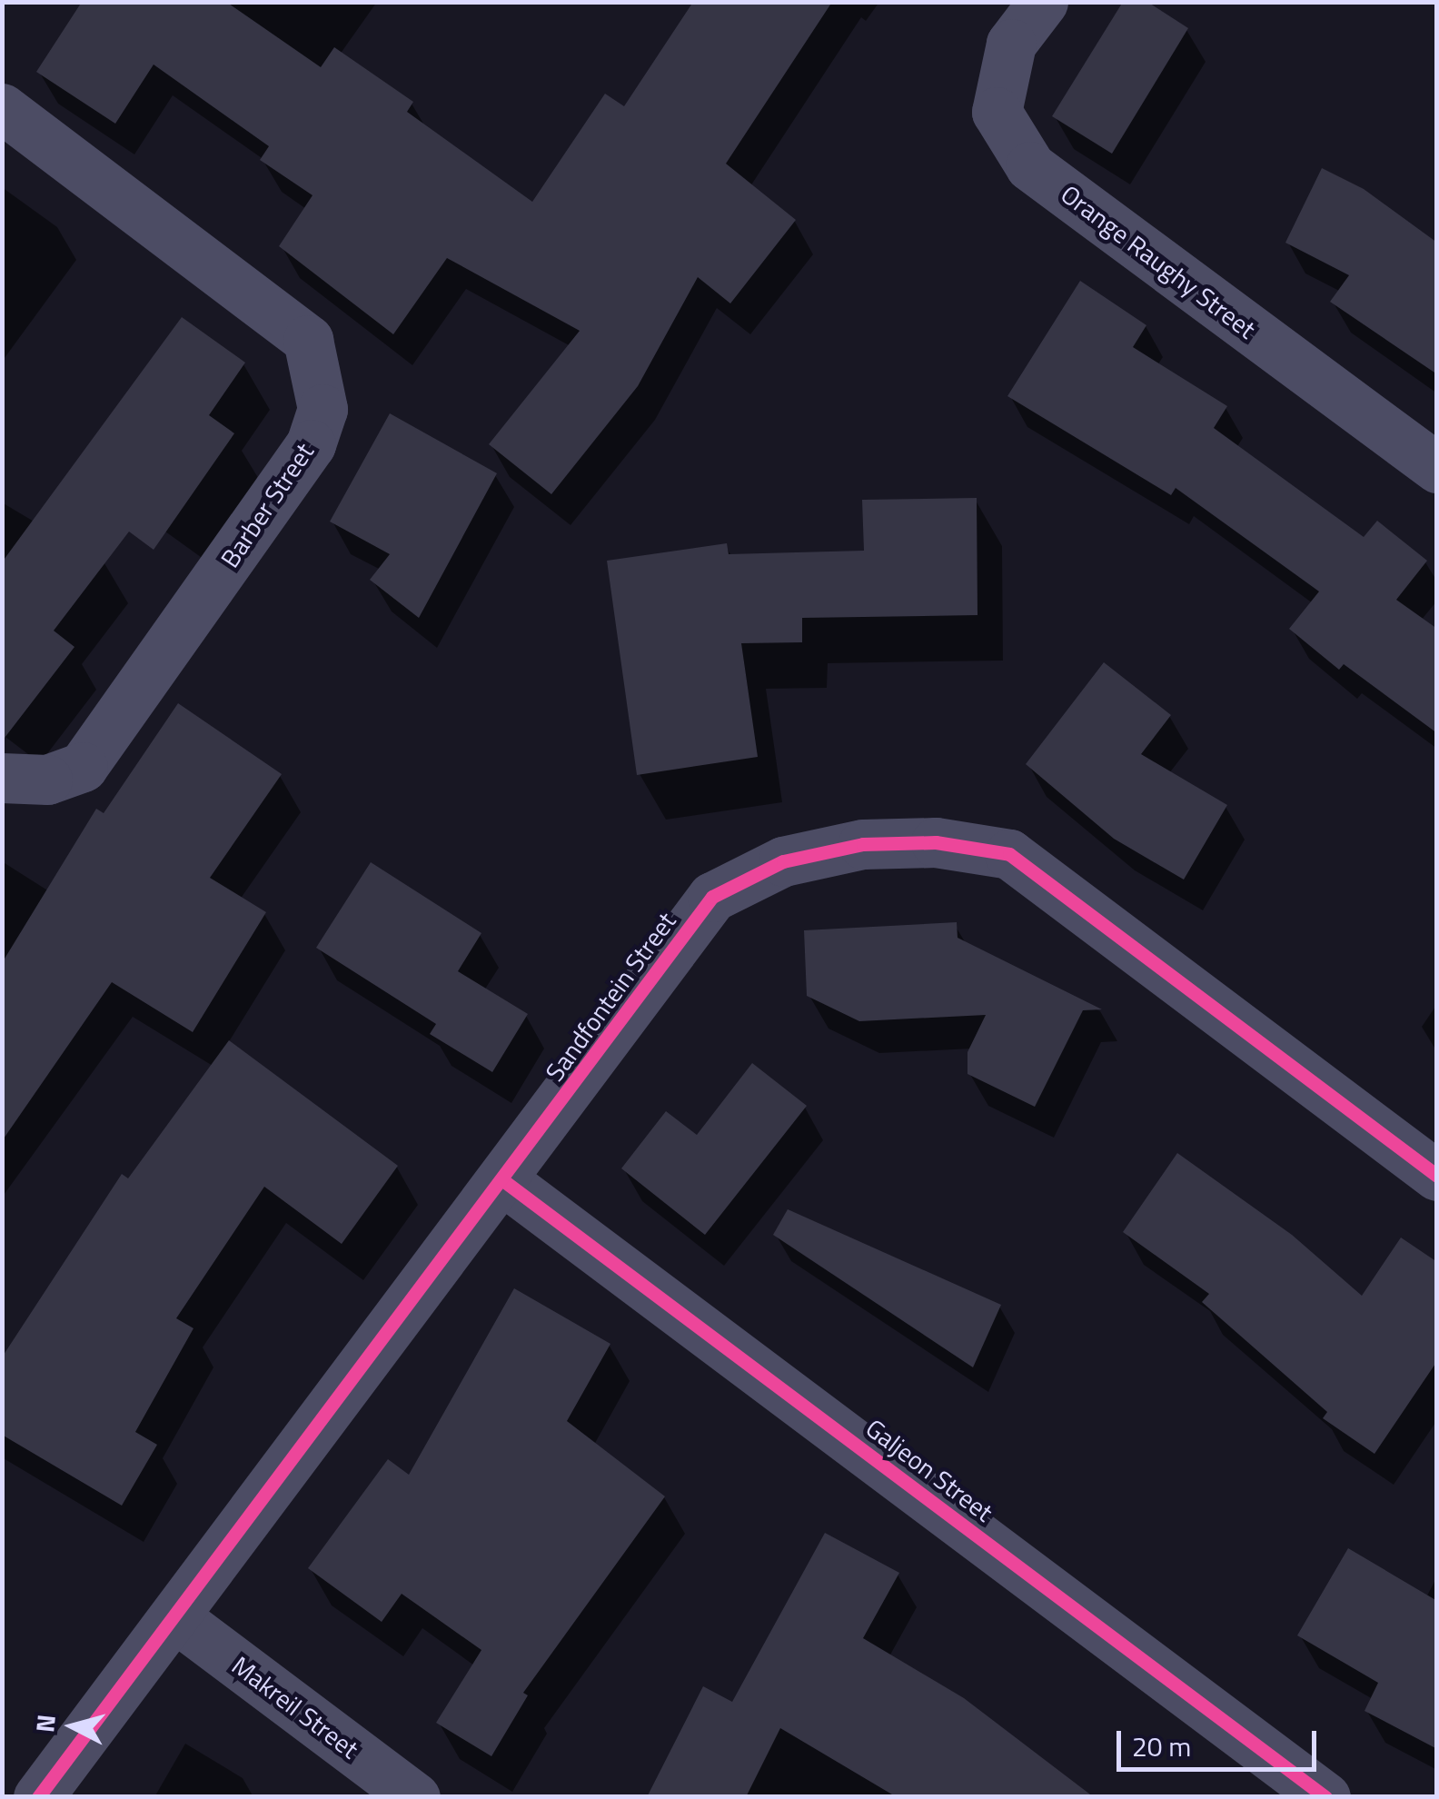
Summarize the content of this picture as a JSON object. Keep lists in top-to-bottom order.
{
  "streets": {
    "street": [
      "Orange Raughy Street",
      "Barber Street",
      "Sandfontein Street",
      "Galjeon Street",
      "Makreil Street"
    ]
  },
  "crossings": [
    ["Sandfontein Street", "Galjeon Street"],
    ["Sandfontein Street", "Makreil Street"]
  ],
  "scale_bar": "20 m",
  "north": "left"
}
